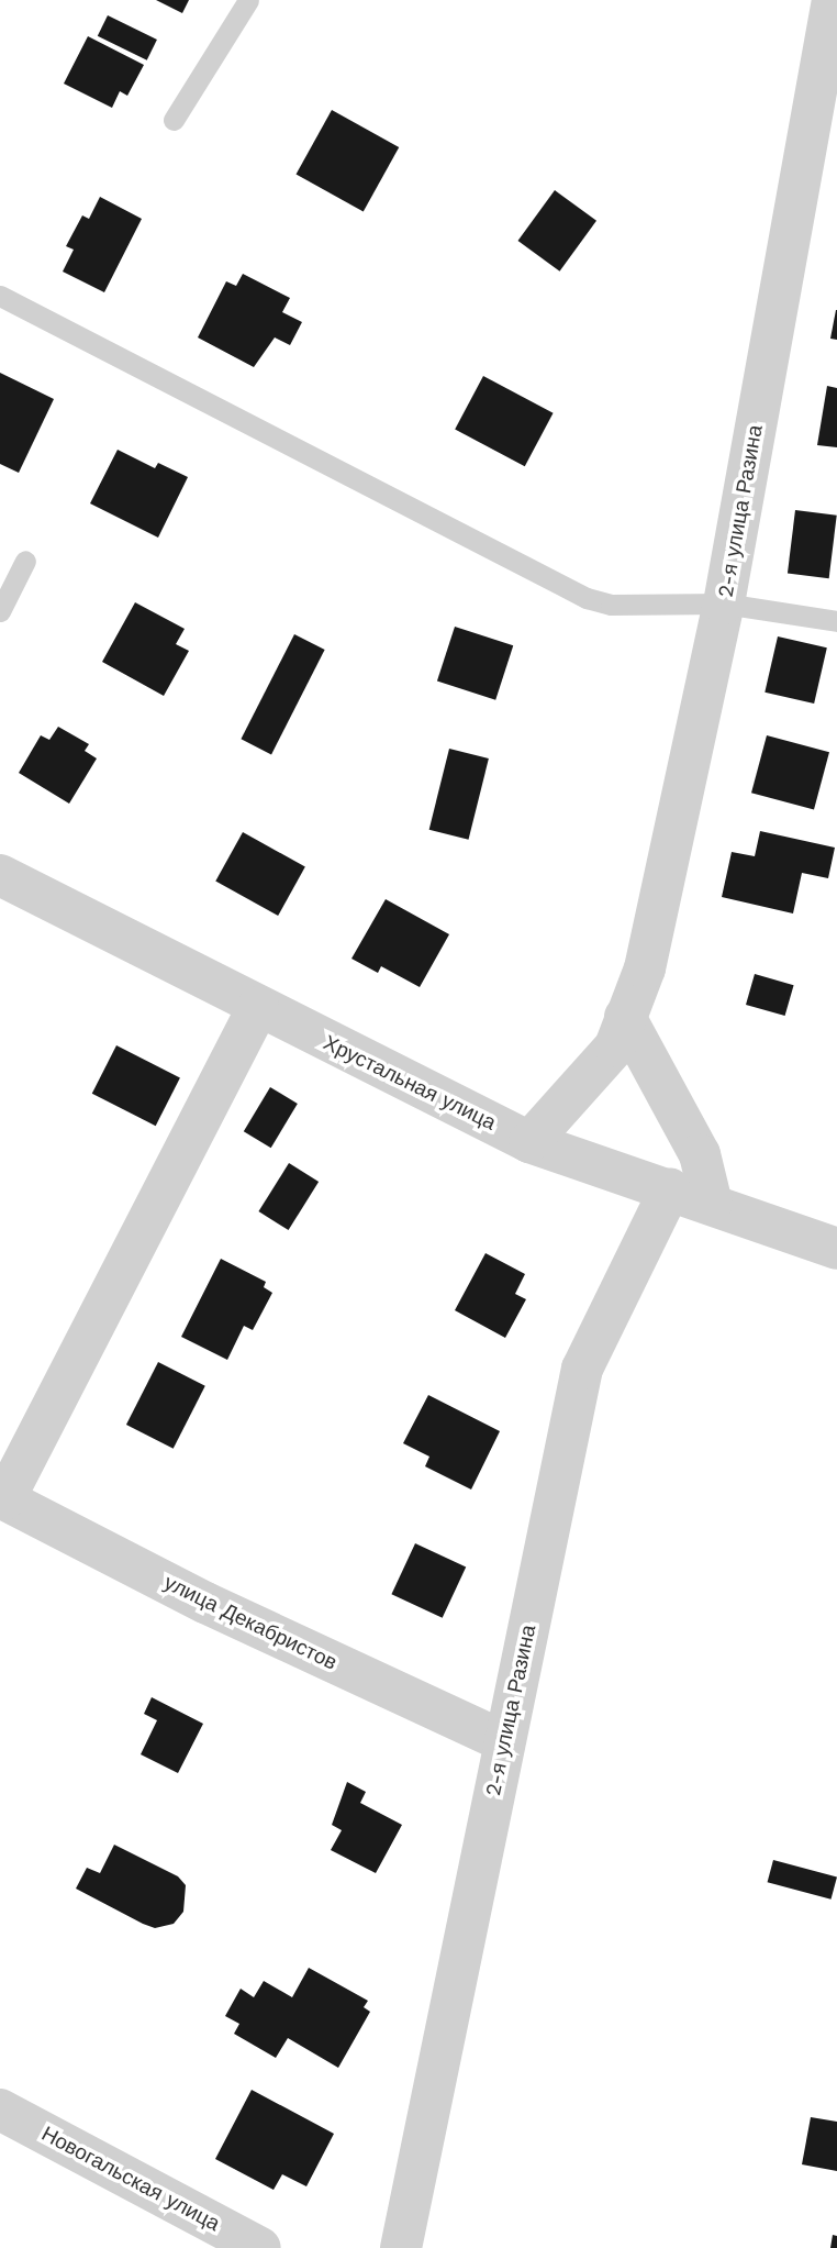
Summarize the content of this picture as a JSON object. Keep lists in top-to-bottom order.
{
  "streets": {
    "street": [
      "2-я улица Разина",
      "Хрустальная улица",
      "улица Декабристов",
      "Новогальская улица"
    ]
  },
  "crossings": [
    ["2-я улица Разина", "Хрустальная улица"],
    ["2-я улица Разина", "улица Декабристов"]
  ]
}
